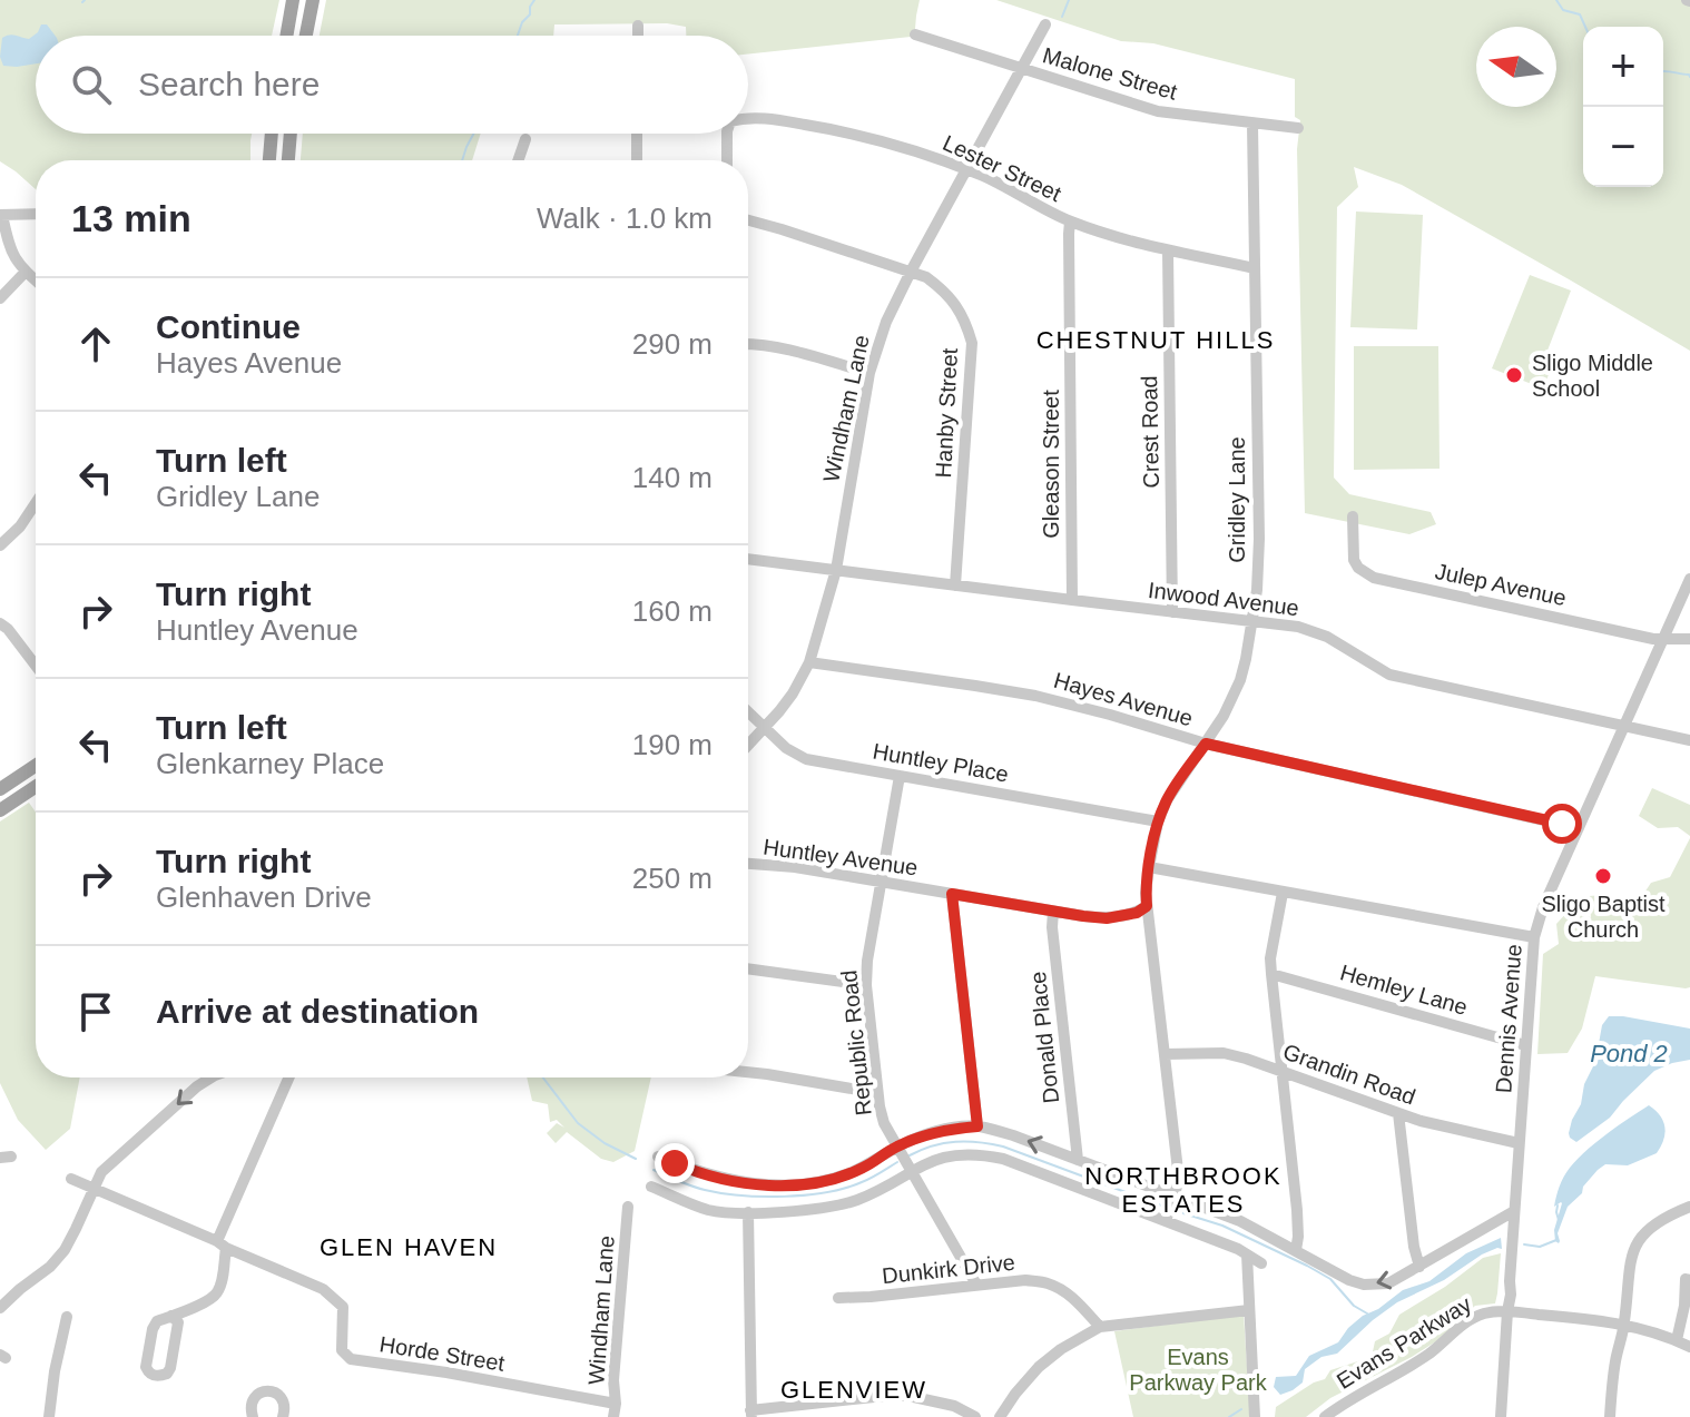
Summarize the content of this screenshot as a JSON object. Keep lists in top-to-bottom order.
{
  "streets": {
    "street": [
      "Malone Street",
      "Lester Street",
      "Windham Lane",
      "Hanby Street",
      "Crest Road",
      "Gleason Street",
      "Gridley Lane",
      "Julep Avenue",
      "Inwood Avenue",
      "Hayes Avenue",
      "Huntley Place",
      "Huntley Avenue",
      "Hemley Lane",
      "Dennis Avenue",
      "Donald Place",
      "Republic Road",
      "Grandin Road",
      "Dunkirk Drive",
      "Evans Parkway",
      "Horde Street"
    ]
  },
  "crossings": [
    ["Malone Street", "Windham Lane"],
    ["Malone Street", "Gridley Lane"],
    ["Lester Street", "Windham Lane"],
    ["Lester Street", "Crest Road"],
    ["Lester Street", "Gleason Street"],
    ["Lester Street", "Gridley Lane"],
    ["Windham Lane", "Hanby Street"],
    ["Windham Lane", "Inwood Avenue"],
    ["Windham Lane", "Hayes Avenue"],
    ["Windham Lane", "Huntley Place"],
    ["Windham Lane", "Horde Street"],
    ["Hanby Street", "Inwood Avenue"],
    ["Crest Road", "Inwood Avenue"],
    ["Gleason Street", "Inwood Avenue"],
    ["Gridley Lane", "Inwood Avenue"],
    ["Gridley Lane", "Hayes Avenue"],
    ["Gridley Lane", "Huntley Place"],
    ["Gridley Lane", "Huntley Avenue"],
    ["Gridley Lane", "Grandin Road"],
    ["Julep Avenue", "Dennis Avenue"],
    ["Inwood Avenue", "Dennis Avenue"],
    ["Hayes Avenue", "Dennis Avenue"],
    ["Huntley Place", "Republic Road"],
    ["Huntley Avenue", "Donald Place"],
    ["Huntley Avenue", "Republic Road"],
    ["Hemley Lane", "Dennis Avenue"],
    ["Dennis Avenue", "Grandin Road"],
    ["Dennis Avenue", "Evans Parkway"],
    ["Republic Road", "Dunkirk Drive"]
  ],
  "districts": [
    "CHESTNUT HILLS",
    "NORTHBROOK ESTATES",
    "GLEN HAVEN",
    "GLENVIEW"
  ],
  "water": ["Pond 2"],
  "parks": ["Evans Parkway Park"],
  "places": ["Sligo Middle School", "Sligo Baptist Church"],
  "north": "left",
  "page": {
    "map_buttons": ["+", "−"],
    "search": "Search here",
    "heading": ["13 min", "Walk · 1.0 km"],
    "list": [
      ["Continue", "Hayes Avenue", "290 m"],
      ["Turn left", "Gridley Lane", "140 m"],
      ["Turn right", "Huntley Avenue", "160 m"],
      ["Turn left", "Glenkarney Place", "190 m"],
      ["Turn right", "Glenhaven Drive", "250 m"],
      "Arrive at destination"
    ]
  }
}
